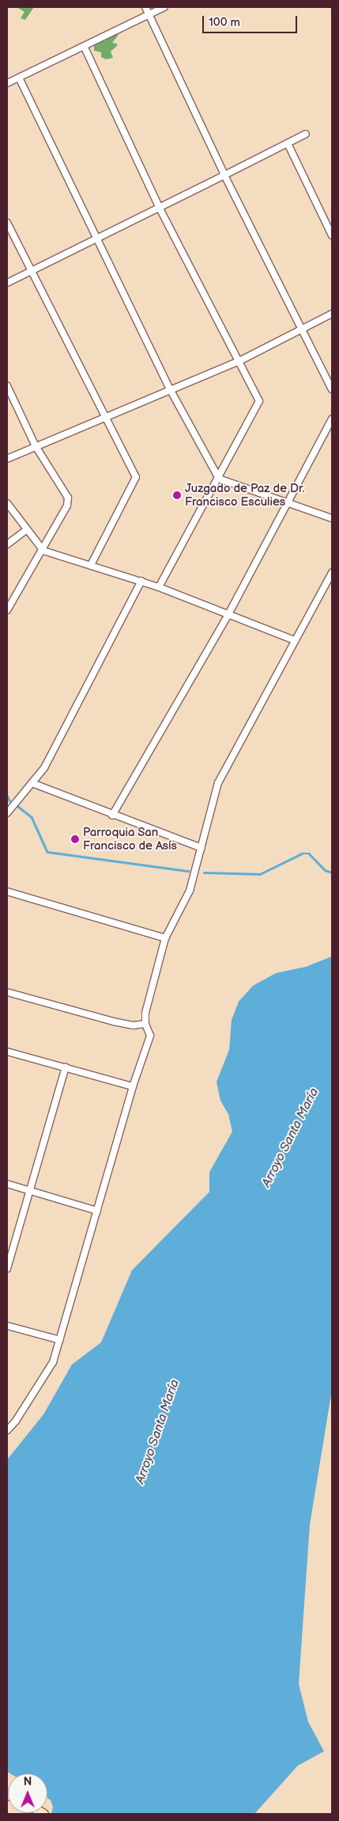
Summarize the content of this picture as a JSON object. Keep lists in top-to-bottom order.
{
  "water": ["Arroyo Santa María"],
  "places": ["Juzgado de Paz de Dr. Francisco Esculies", "Parroquia San Francisco de Asís"],
  "scale_bar": "100 m",
  "north": "top"
}
